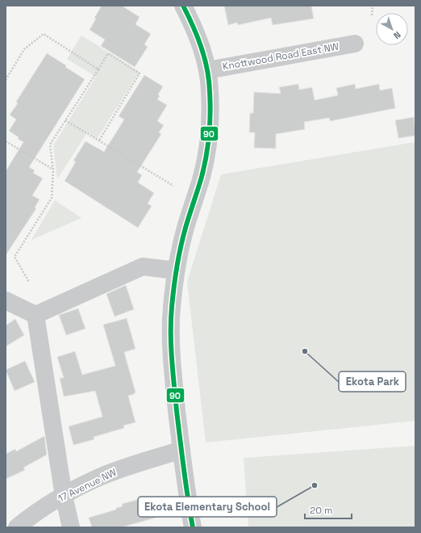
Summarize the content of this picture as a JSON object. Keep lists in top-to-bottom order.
{
  "streets": {
    "street": ["Knottwood Road East NW", "17 Avenue NW"]
  },
  "places": ["Ekota Park", "Ekota Elementary School"],
  "lines": ["transit line 90"],
  "scale_bar": "20 m",
  "north": "bottom right"
}
